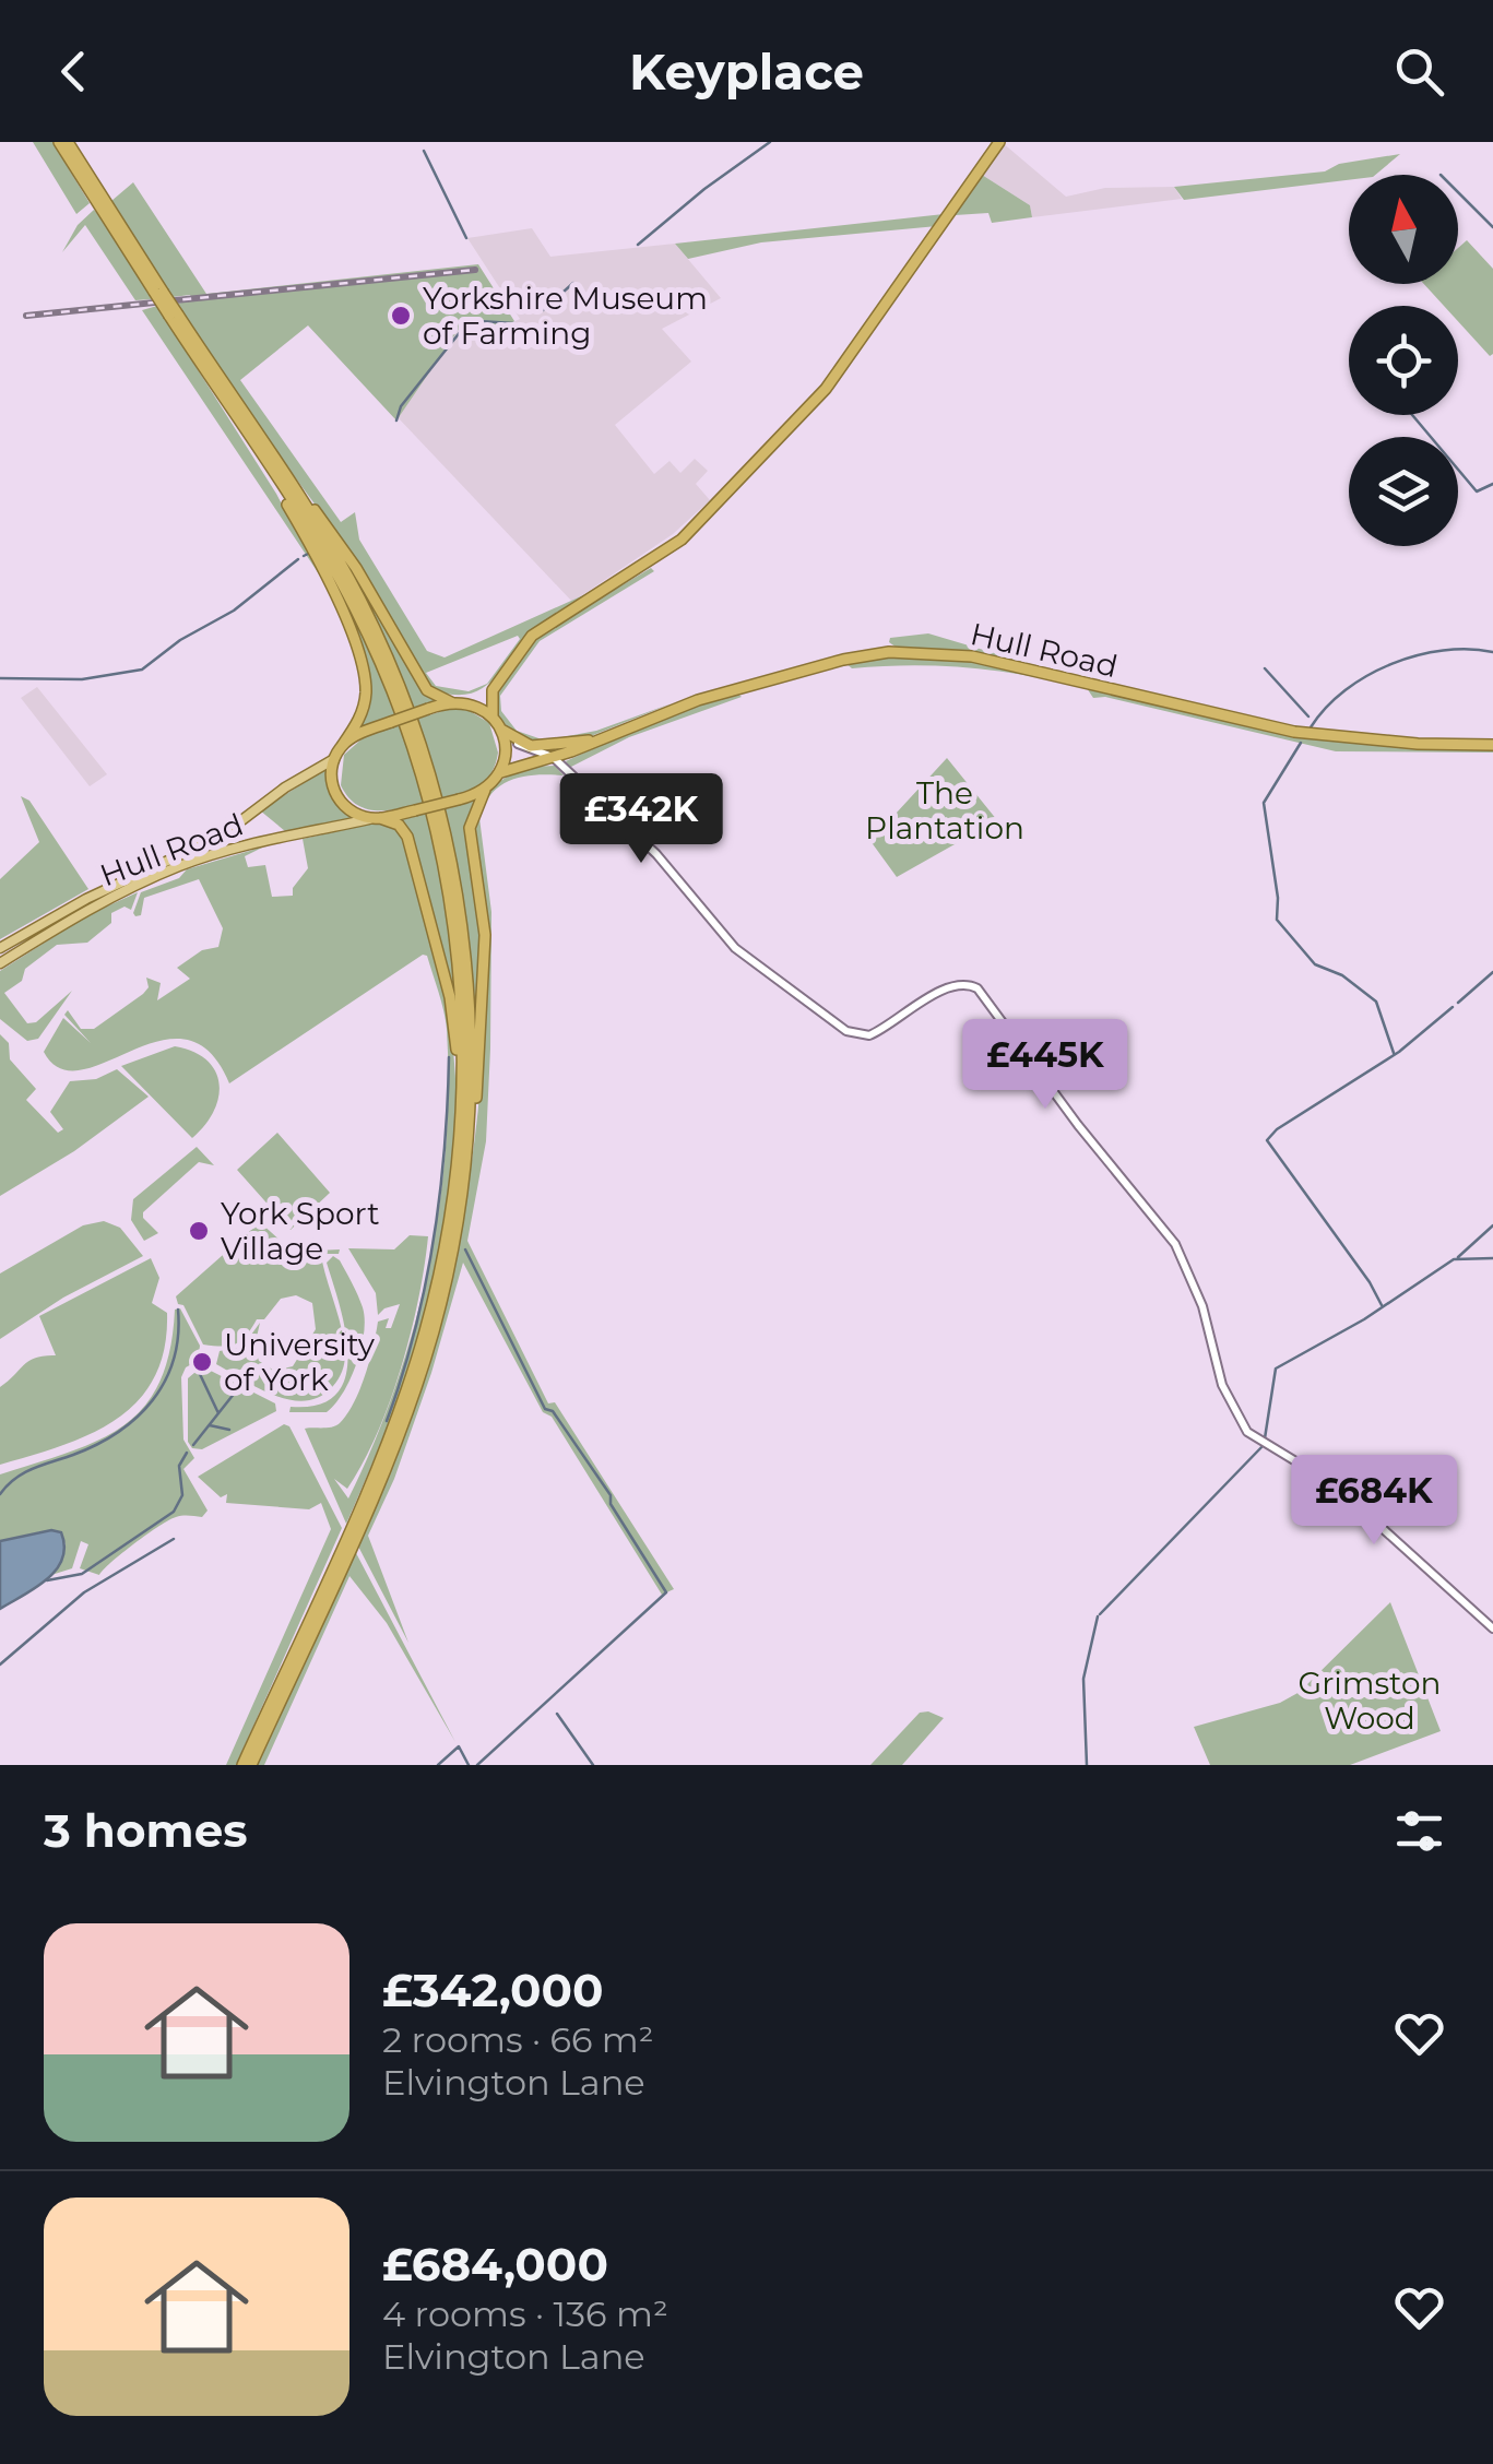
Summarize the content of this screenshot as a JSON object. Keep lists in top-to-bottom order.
{
  "streets": {
    "highway": ["Hull Road"]
  },
  "parks": ["The Plantation", "Grimston Wood"],
  "places": ["Yorkshire Museum of Farming", "York Sport Village", "University of York"],
  "north": "top",
  "page": {
    "header": "Keyplace",
    "price": ["£342K", "£445K", "£684K"],
    "heading": "3 homes",
    "list": [
      {
        "name": "£342,000",
        "note": "2 rooms · 66 m² · Elvington Lane"
      },
      {
        "name": "£684,000",
        "note": "4 rooms · 136 m² · Elvington Lane"
      }
    ]
  }
}
